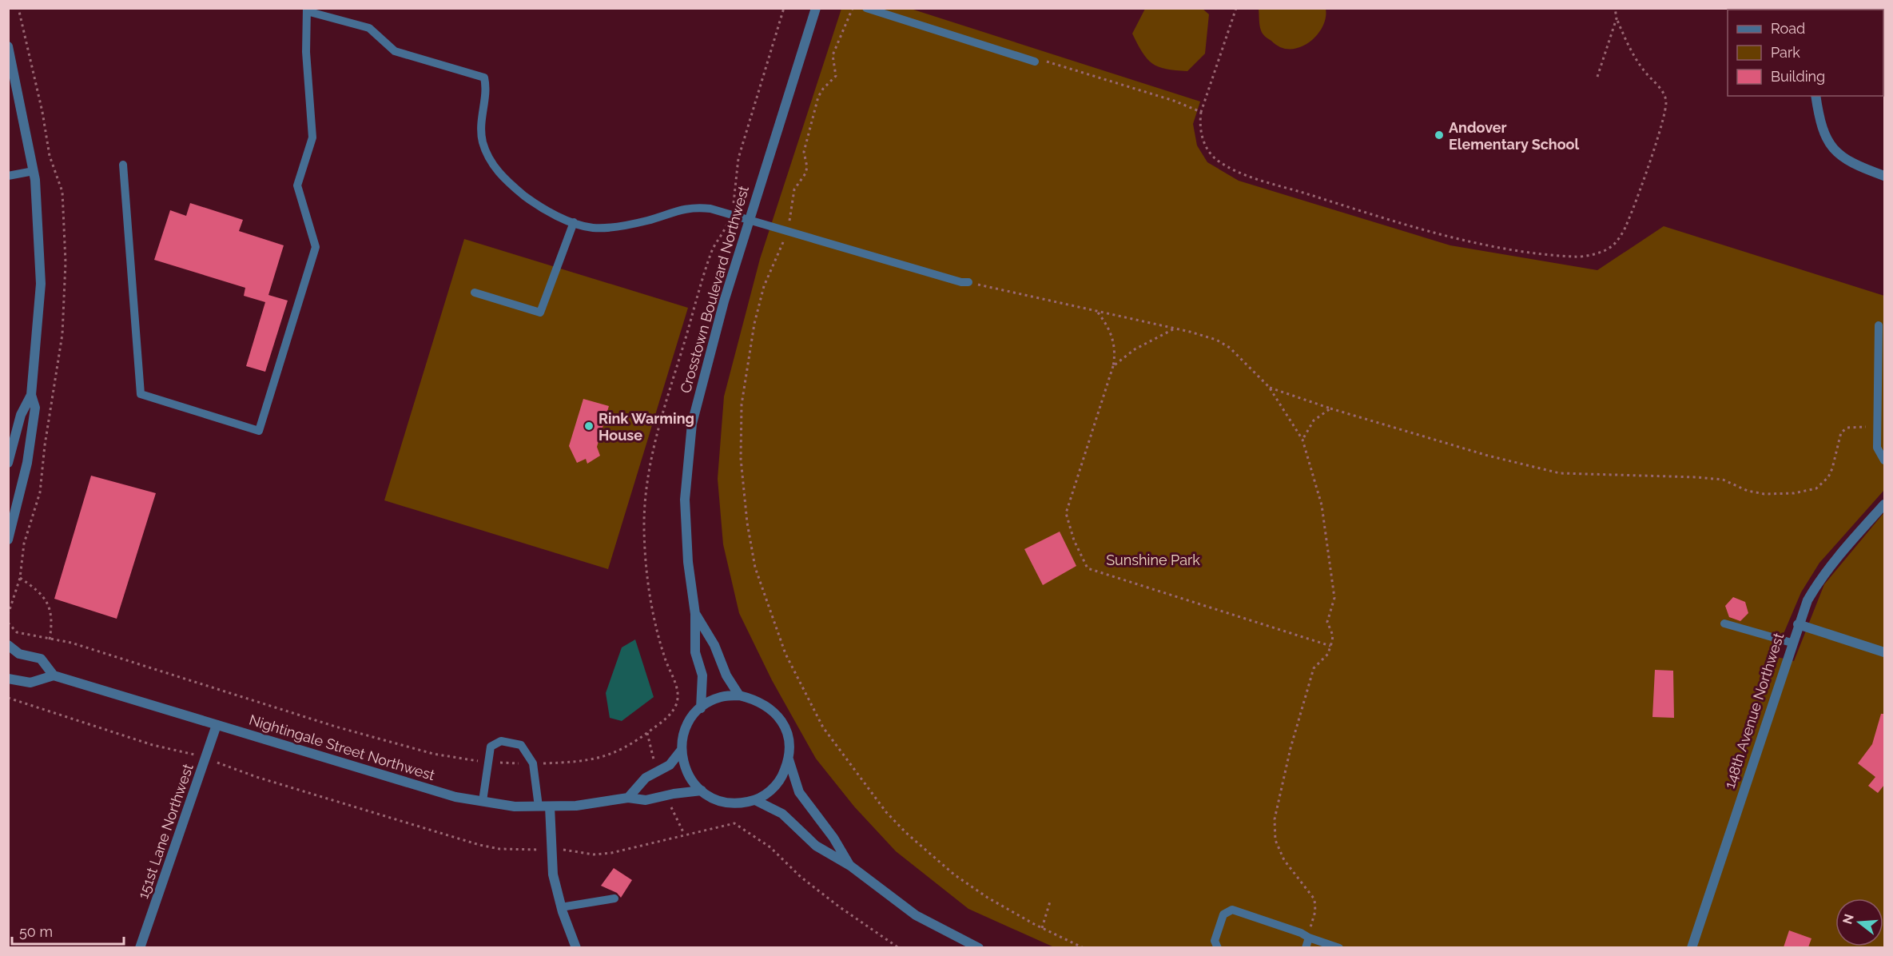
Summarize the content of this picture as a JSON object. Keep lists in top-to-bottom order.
{
  "streets": {
    "street": [
      "Crosstown Boulevard Northwest",
      "148th Avenue Northwest",
      "Nightingale Street Northwest",
      "151st Lane Northwest"
    ]
  },
  "crossings": [
    ["Crosstown Boulevard Northwest", "Nightingale Street Northwest"],
    ["Nightingale Street Northwest", "151st Lane Northwest"]
  ],
  "parks": ["Sunshine Park"],
  "places": ["Andover Elementary School", "Rink Warming House"],
  "legend": ["Road", "Park", "Building"],
  "scale_bar": "50 m",
  "north": "left"
}
